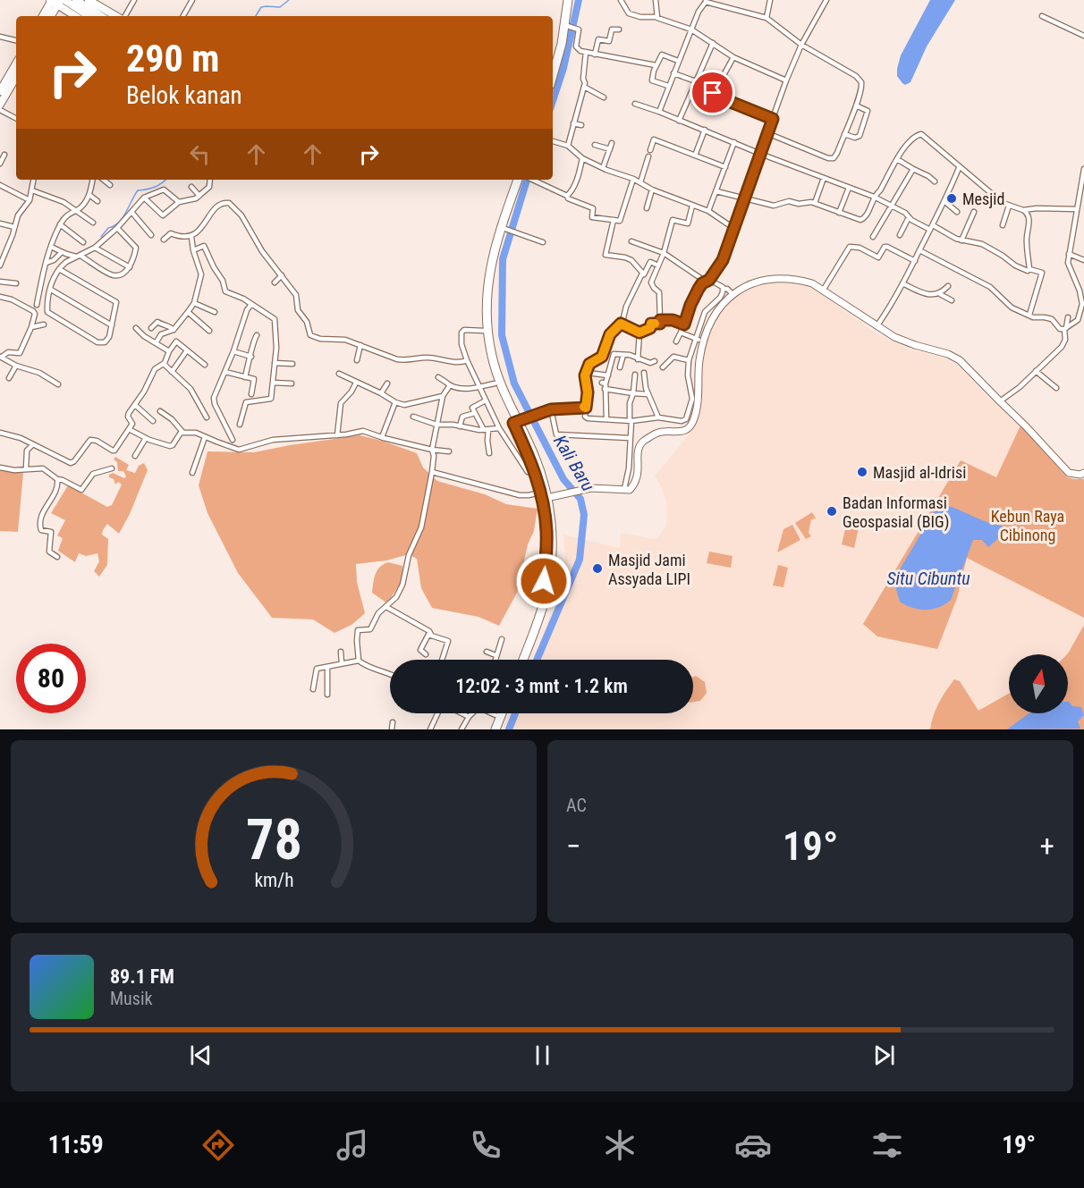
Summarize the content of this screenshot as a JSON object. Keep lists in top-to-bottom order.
{
  "water": ["Kali Baru", "Situ Cibuntu"],
  "parks": ["Kebun Raya Cibinong"],
  "places": [
    "Mesjid",
    "Masjid al-Idrisi",
    "Badan Informasi Geospasial (BIG)",
    "Masjid Jami Assyada LIPI"
  ],
  "north": "top",
  "page": {
    "turn": ["290 m", "Belok kanan"],
    "limit": "80",
    "trip": "12:02 · 3 mnt · 1.2 km",
    "tile": "AC",
    "heat": ["−", "19°", "+"],
    "song": ["89.1 FM", "Musik"],
    "tabs": ["11:59", "19°"],
    "gauge": ["78", "km/h"]
  }
}
